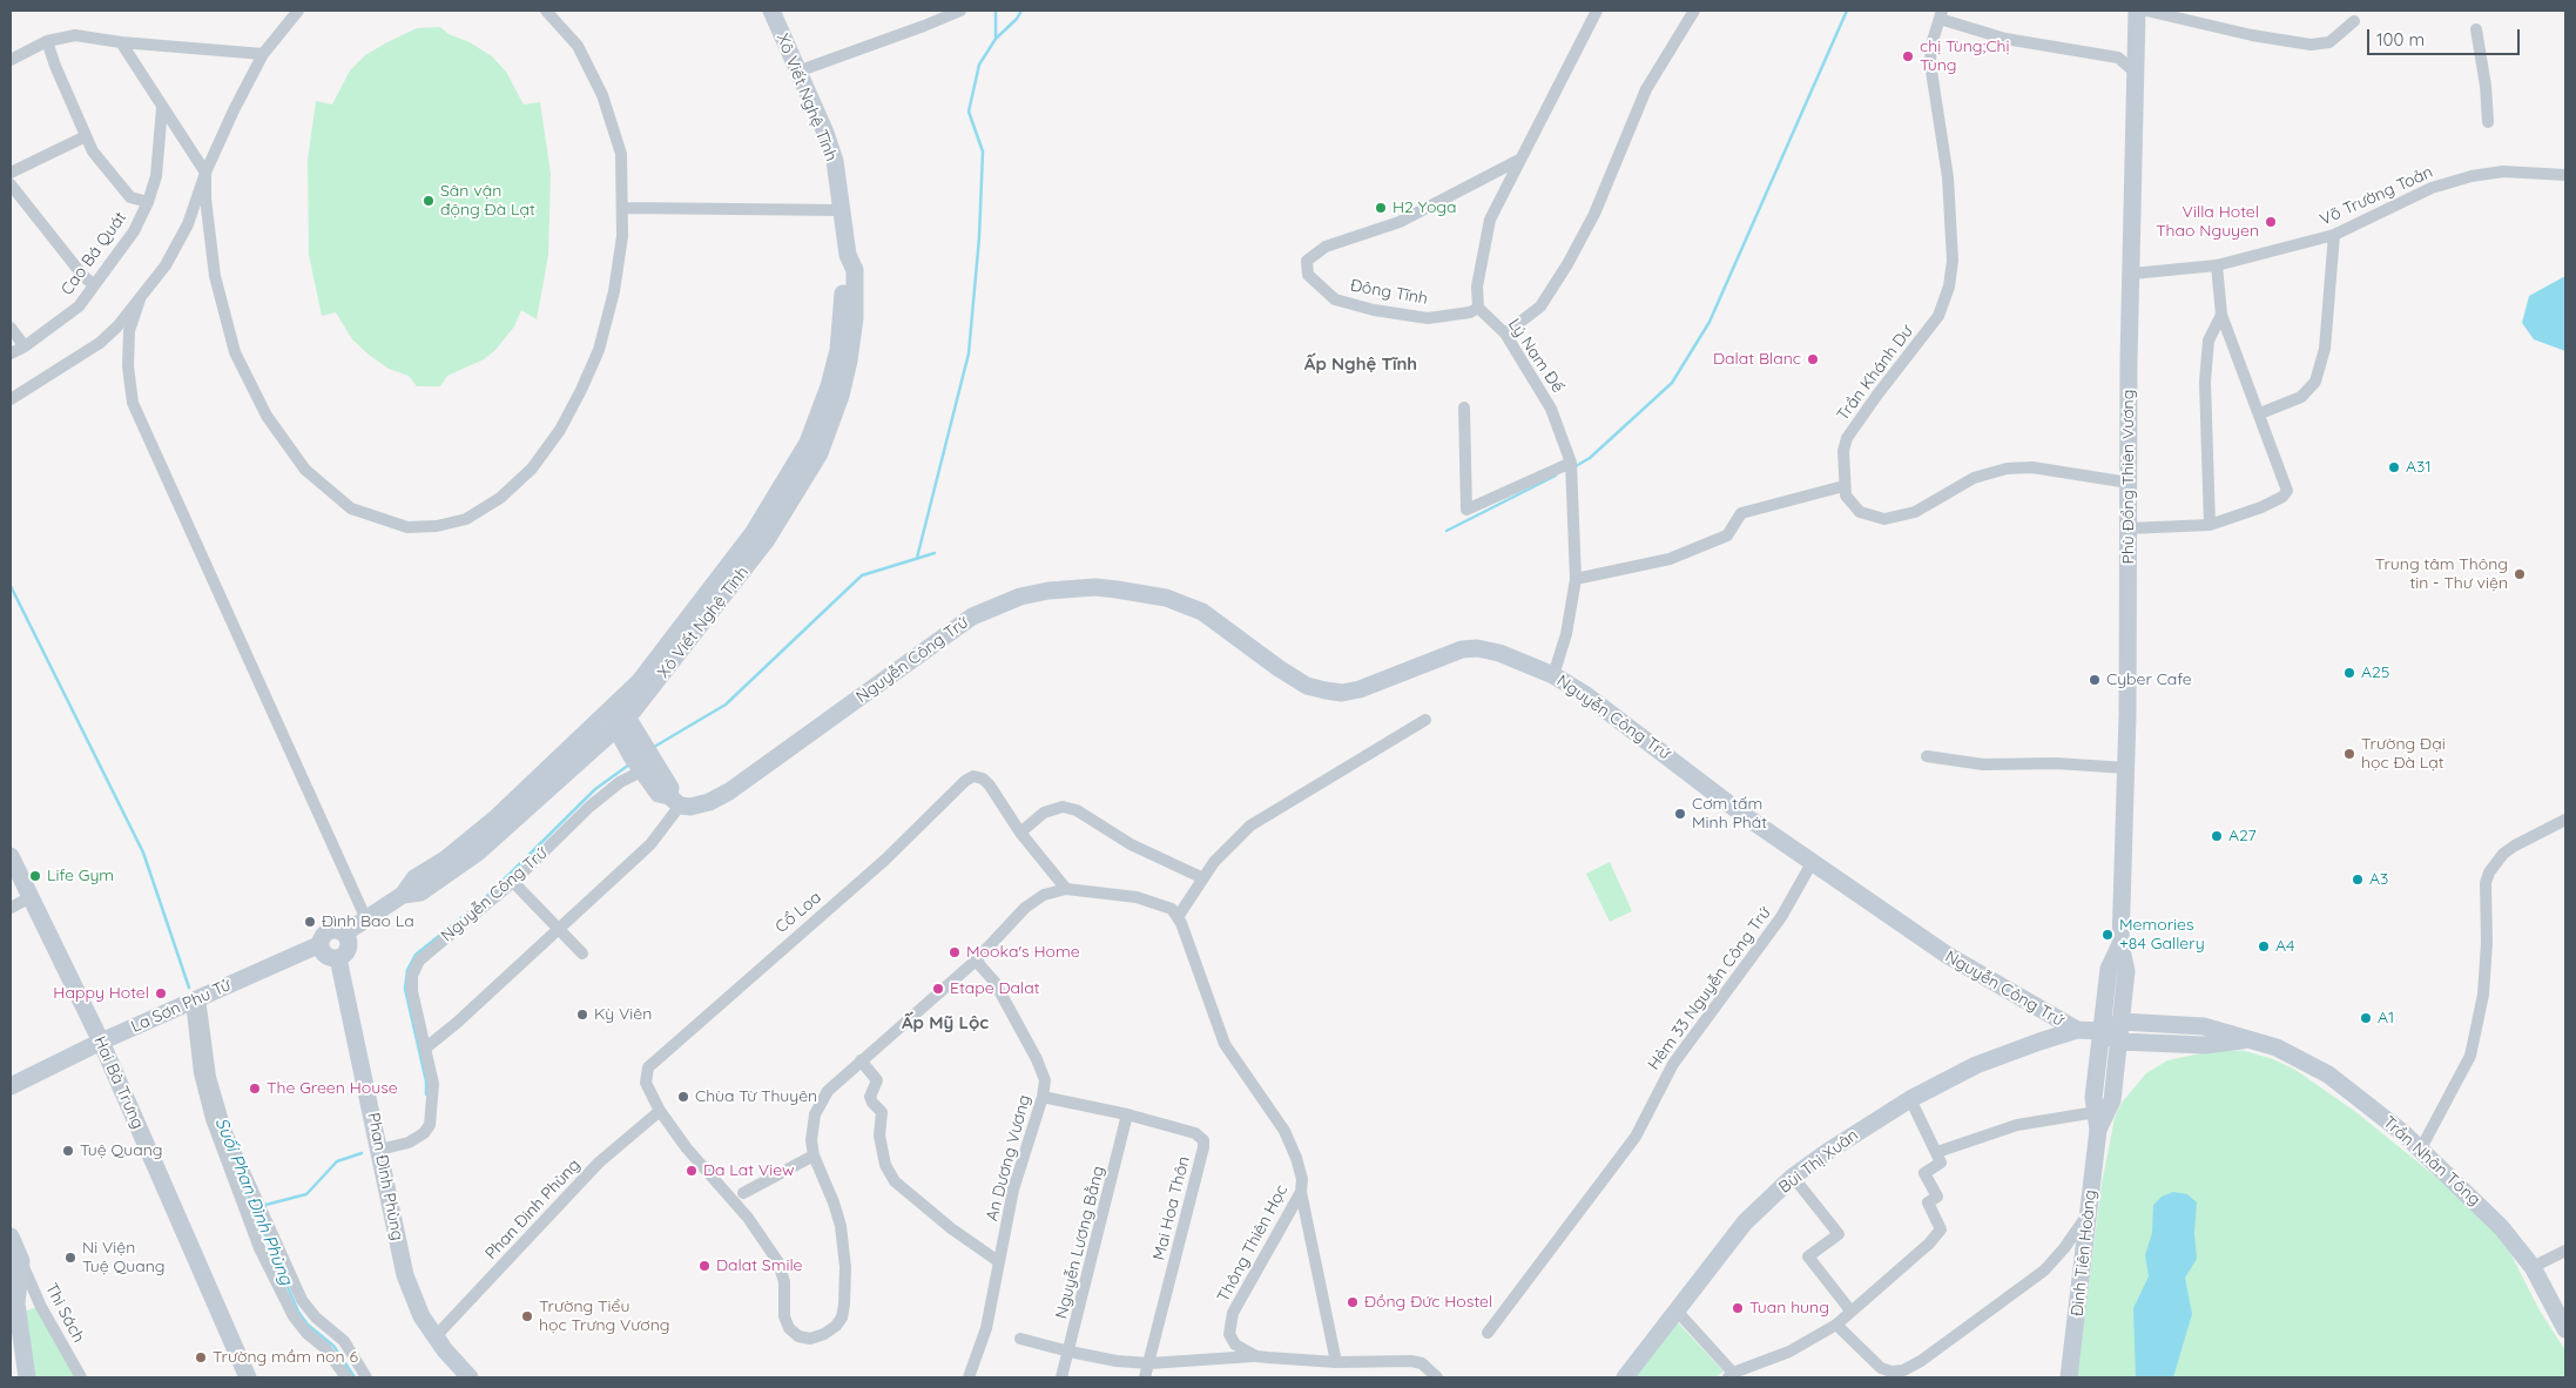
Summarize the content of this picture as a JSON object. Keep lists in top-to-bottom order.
{
  "streets": {
    "main road": [
      "Xô Viết Nghệ Tĩnh",
      "Phù Đổng Thiên Vương",
      "Nguyễn Công Trứ",
      "La Sơn Phu Tử",
      "Hai Bà Trưng",
      "Bùi Thị Xuân",
      "Trần Nhân Tông",
      "Phan Đình Phùng",
      "Đinh Tiên Hoàng"
    ],
    "street": [
      "Võ Trường Toản",
      "Cao Bá Quát",
      "Đông Tĩnh",
      "Lý Nam Đế",
      "Trần Khánh Dư",
      "Cổ Loa",
      "Hẻm 33 Nguyễn Công Trứ",
      "An Dương Vương",
      "Mai Hoa Thôn",
      "Phan Đinh Phùng",
      "Nguyễn Lương Bằng",
      "Thông Thiên Học",
      "Thi Sách"
    ]
  },
  "crossings": [
    ["Xô Viết Nghệ Tĩnh", "La Sơn Phu Tử"],
    ["Xô Viết Nghệ Tĩnh", "Phan Đình Phùng"],
    ["Võ Trường Toản", "Phù Đổng Thiên Vương"],
    ["Đông Tĩnh", "Lý Nam Đế"],
    ["Lý Nam Đế", "Nguyễn Công Trứ"],
    ["Phù Đổng Thiên Vương", "Trần Nhân Tông"],
    ["Phù Đổng Thiên Vương", "Đinh Tiên Hoàng"],
    ["Nguyễn Công Trứ", "Hẻm 33 Nguyễn Công Trứ"],
    ["Nguyễn Công Trứ", "Bùi Thị Xuân"],
    ["Nguyễn Công Trứ", "Phan Đình Phùng"],
    ["Cổ Loa", "An Dương Vương"],
    ["Cổ Loa", "Phan Đinh Phùng"],
    ["La Sơn Phu Tử", "Hai Bà Trưng"],
    ["La Sơn Phu Tử", "Phan Đình Phùng"],
    ["An Dương Vương", "Mai Hoa Thôn"],
    ["Trần Nhân Tông", "Đinh Tiên Hoàng"],
    ["Phan Đình Phùng", "Phan Đinh Phùng"],
    ["Mai Hoa Thôn", "Nguyễn Lương Bằng"]
  ],
  "districts": ["Ấp Nghệ Tĩnh", "Ấp Mỹ Lộc"],
  "water": ["Suối Phan Đình Phùng"],
  "places": [
    "chị Tùng;Chị Tùng",
    "Sân vận động Đà Lạt",
    "H2 Yoga",
    "Villa Hotel Thao Nguyen",
    "Dalat Blanc",
    "A31",
    "Trung tâm Thông tin - Thư viện",
    "A25",
    "Cyber Cafe",
    "Trường Đại học Đà Lạt",
    "Cơm tấm Minh Phát",
    "A27",
    "Life Gym",
    "A3",
    "Đình Bao La",
    "Memories +84 Gallery",
    "A4",
    "Mooka's Home",
    "Etape Dalat",
    "Happy Hotel",
    "Kỳ Viên",
    "A1",
    "The Green House",
    "Chùa Từ Thuyên",
    "Tuệ Quang",
    "Da Lat View",
    "Ni Viện Tuệ Quang",
    "Dalat Smile",
    "Đồng Đức Hostel",
    "Tuan hung",
    "Trường Tiểu học Trưng Vương",
    "Trường mầm non 6"
  ],
  "scale_bar": "100 m"
}
